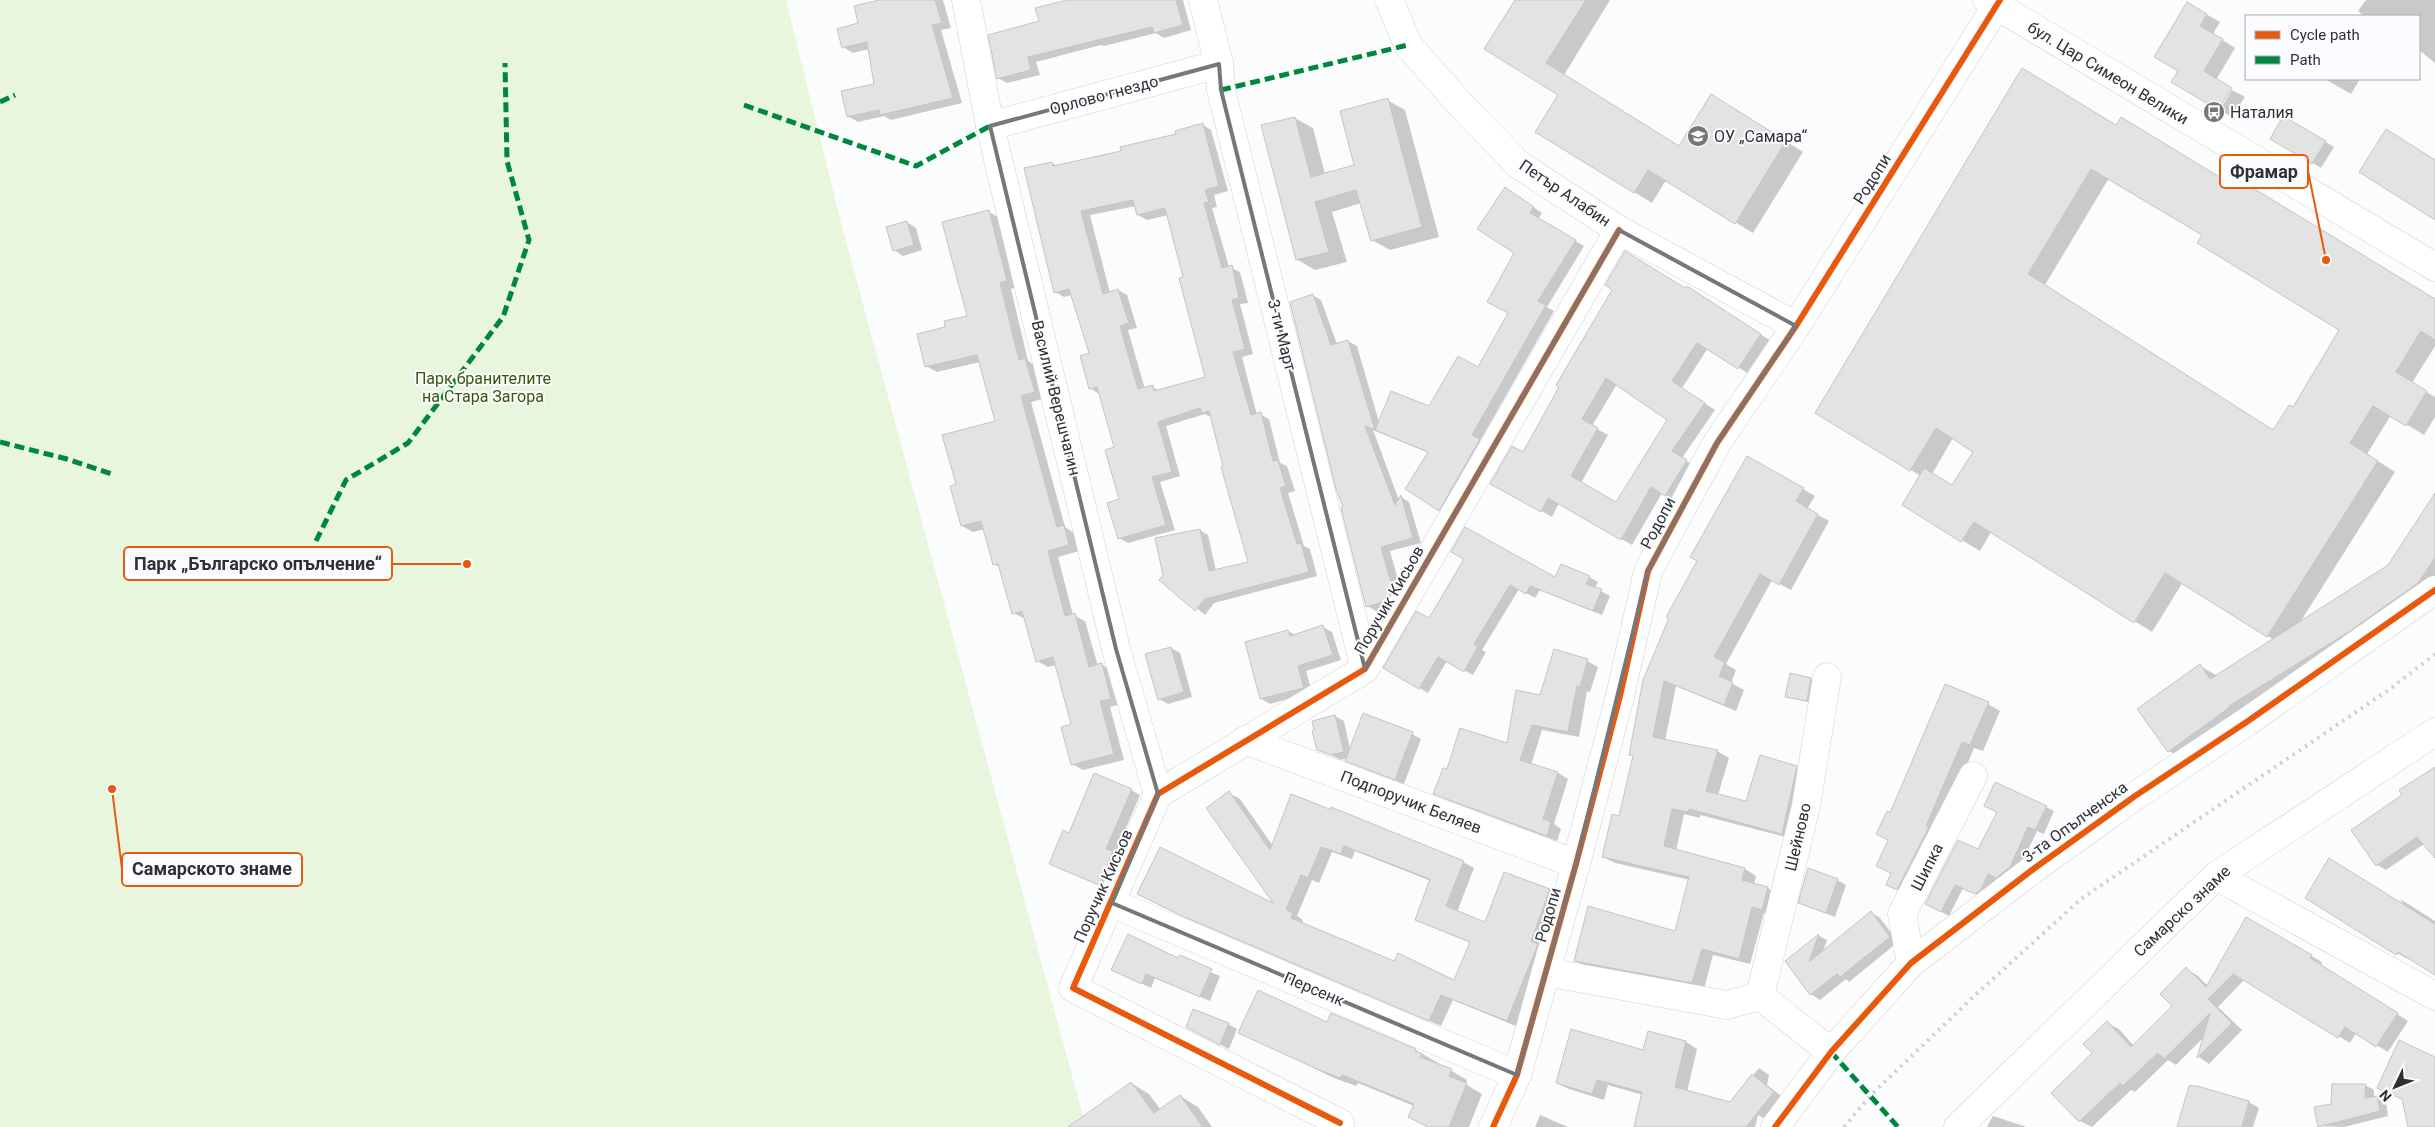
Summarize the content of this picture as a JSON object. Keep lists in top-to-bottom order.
{
  "streets": {
    "street": [
      "бул. Цар Симеон Велики",
      "Орлово гнездо",
      "Родопи",
      "Петър Алабин",
      "3-ти Март",
      "Василий Верешчагин",
      "Поручик Кисьов",
      "Подпоручик Беляев",
      "3-та Опълченска",
      "Шейново",
      "Шипка",
      "Самарско знаме",
      "Персенк"
    ]
  },
  "crossings": [
    ["бул. Цар Симеон Велики", "Родопи"],
    ["Орлово гнездо", "3-ти Март"],
    ["Орлово гнездо", "Василий Верешчагин"],
    ["Родопи", "Петър Алабин"],
    ["Родопи", "Подпоручик Беляев"],
    ["Родопи", "Персенк"],
    ["Петър Алабин", "Поручик Кисьов"],
    ["3-ти Март", "Поручик Кисьов"],
    ["Василий Верешчагин", "Поручик Кисьов"],
    ["Поручик Кисьов", "Подпоручик Беляев"],
    ["Поручик Кисьов", "Персенк"],
    ["3-та Опълченска", "Шипка"]
  ],
  "parks": ["Парк бранителите на Стара Загора"],
  "places": {
    "bus stop": ["Наталия"],
    "school or university": ["ОУ „Самара“"],
    "other": ["Фрамар", "Парк „Българско опълчение“", "Самарското знаме"]
  },
  "legend": ["Cycle path", "Path"],
  "north": "bottom left"
}
